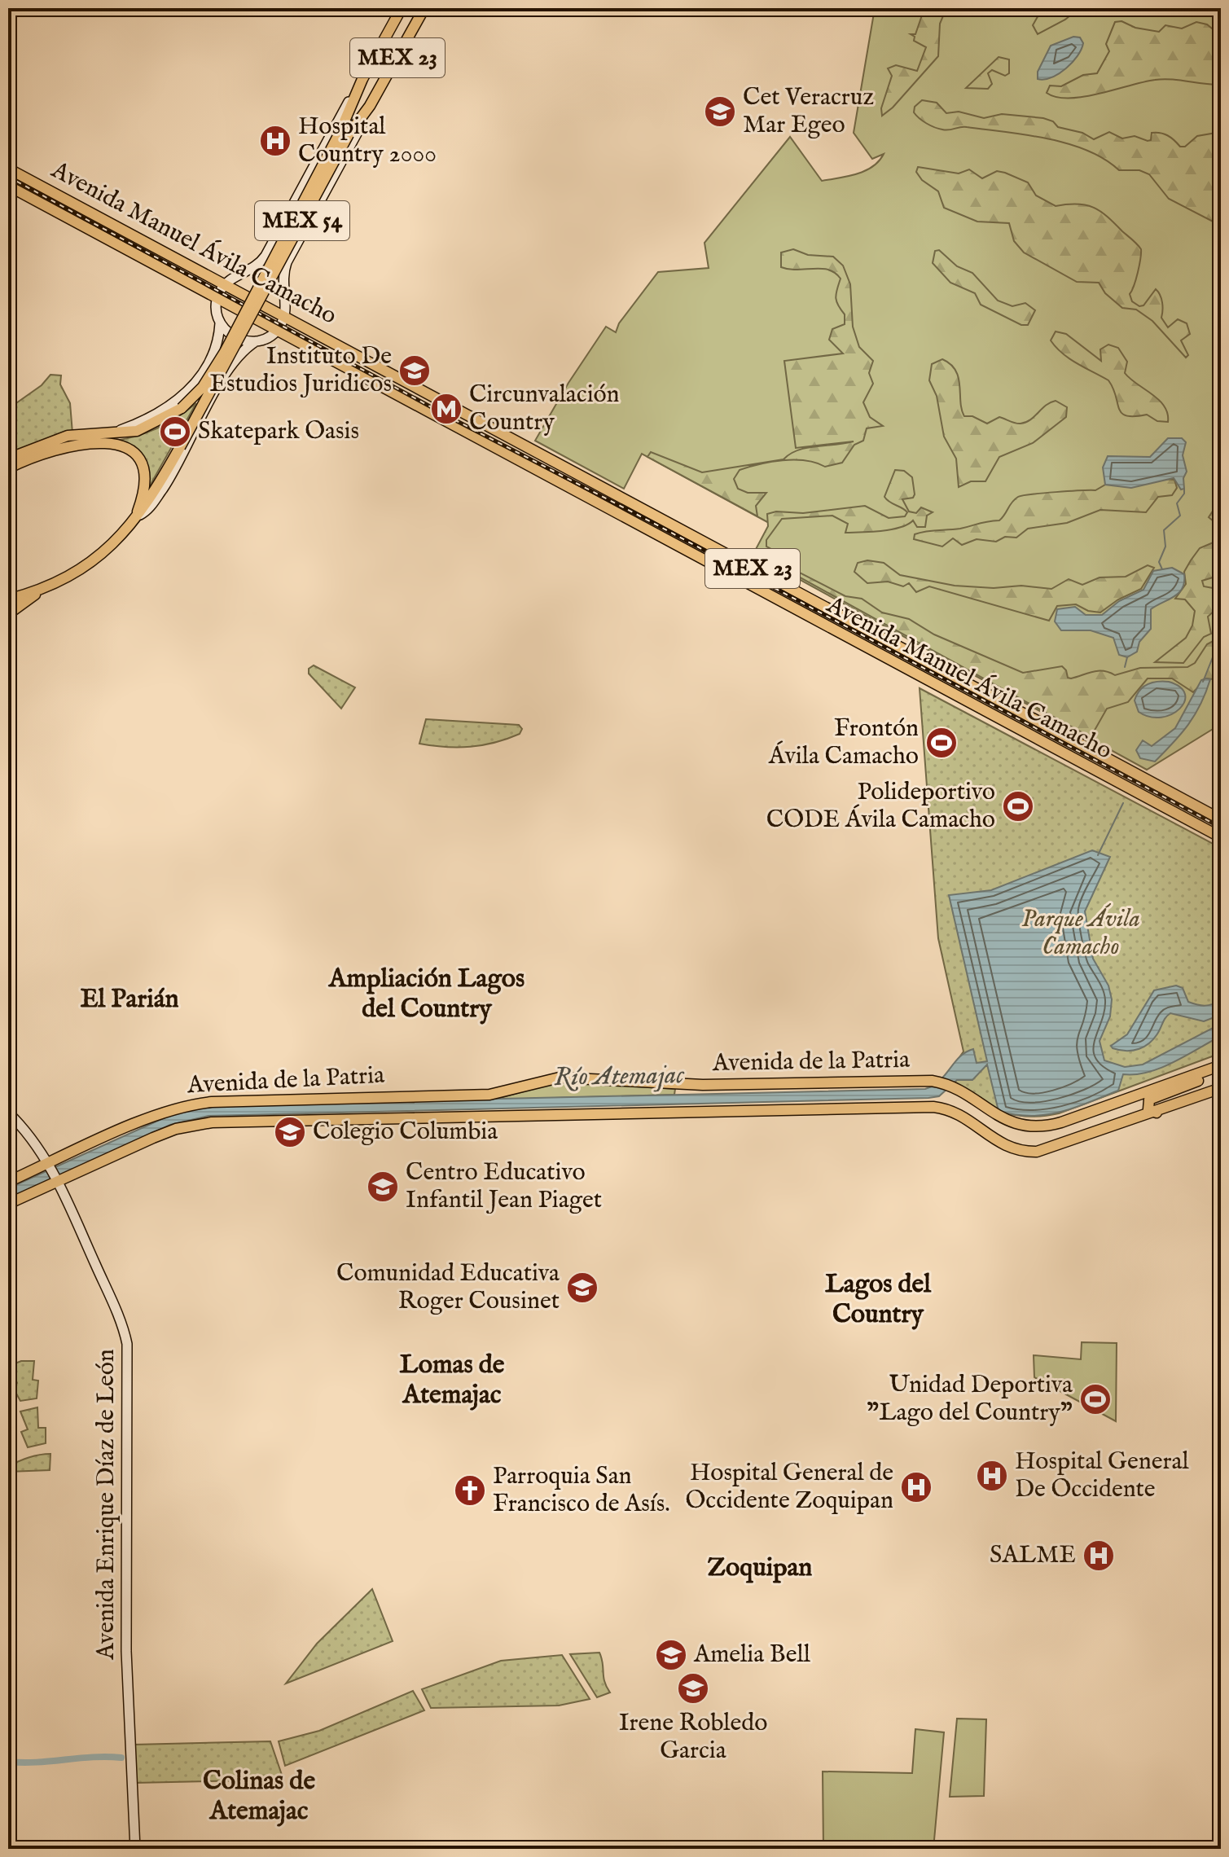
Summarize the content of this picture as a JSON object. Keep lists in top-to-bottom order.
{
  "streets": {
    "main road": [
      "MEX 23",
      "MEX 54",
      "Avenida Manuel Ávila Camacho",
      "Avenida de la Patria",
      "Avenida Enrique Díaz de León"
    ]
  },
  "crossings": [
    ["MEX 23", "MEX 54"],
    ["MEX 23", "Avenida Manuel Ávila Camacho"],
    ["Avenida de la Patria", "Avenida Enrique Díaz de León"]
  ],
  "districts": [
    "Ampliación Lagos del Country",
    "El Parián",
    "Lagos del Country",
    "Lomas de Atemajac",
    "Zoquipan",
    "Colinas de Atemajac"
  ],
  "water": ["Río Atemajac"],
  "parks": ["Parque Ávila Camacho"],
  "places": {
    "school or university": [
      "Cet Veracruz Mar Egeo",
      "Instituto De Estudios Juridicos",
      "Colegio Columbia",
      "Centro Educativo Infantil Jean Piaget",
      "Comunidad Educativa Roger Cousinet",
      "Amelia Bell",
      "Irene Robledo Garcia"
    ],
    "hospital": [
      "Hospital Country 2000",
      "Hospital General De Occidente",
      "Hospital General de Occidente Zoquipan",
      "SALME"
    ],
    "metro station": ["Circunvalación Country"],
    "sports": [
      "Skatepark Oasis",
      "Frontón Ávila Camacho",
      "Polideportivo CODE Ávila Camacho",
      "Unidad Deportiva \"Lago del Country\""
    ],
    "church": ["Parroquia San Francisco de Asís."]
  }
}
